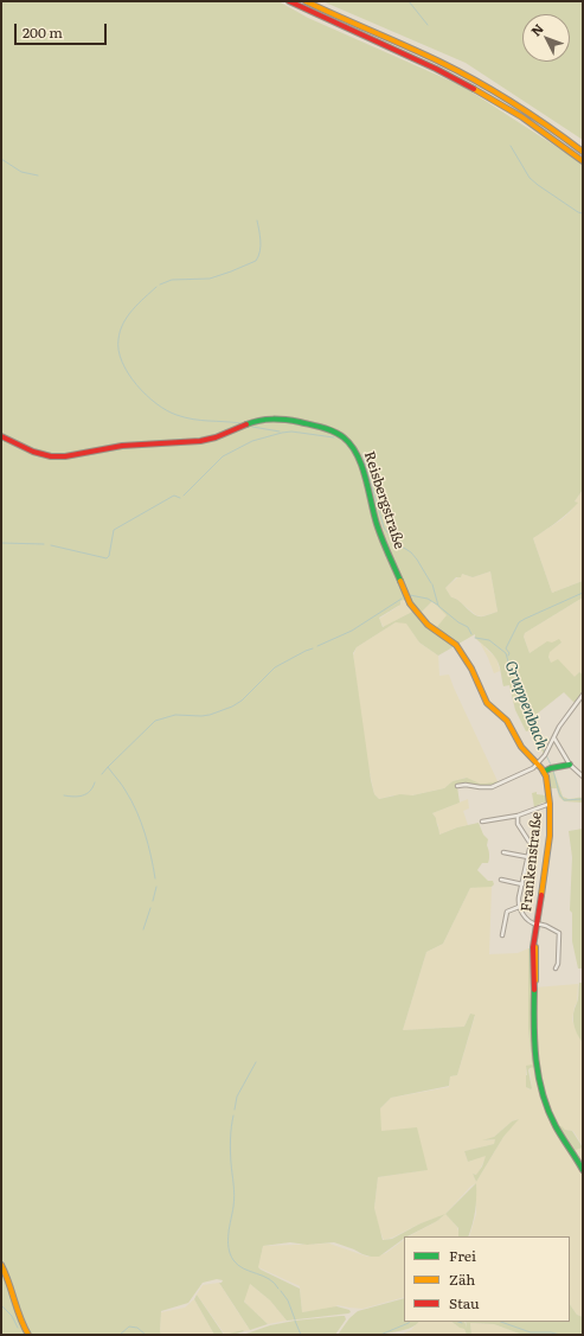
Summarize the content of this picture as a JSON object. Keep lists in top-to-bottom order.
{
  "streets": {
    "main road": ["Reisbergstraße", "Frankenstraße"]
  },
  "crossings": [
    ["Reisbergstraße", "Frankenstraße"]
  ],
  "water": ["Gruppenbach"],
  "legend": ["Frei", "Zäh", "Stau"],
  "scale_bar": "200 m",
  "north": "top left"
}
